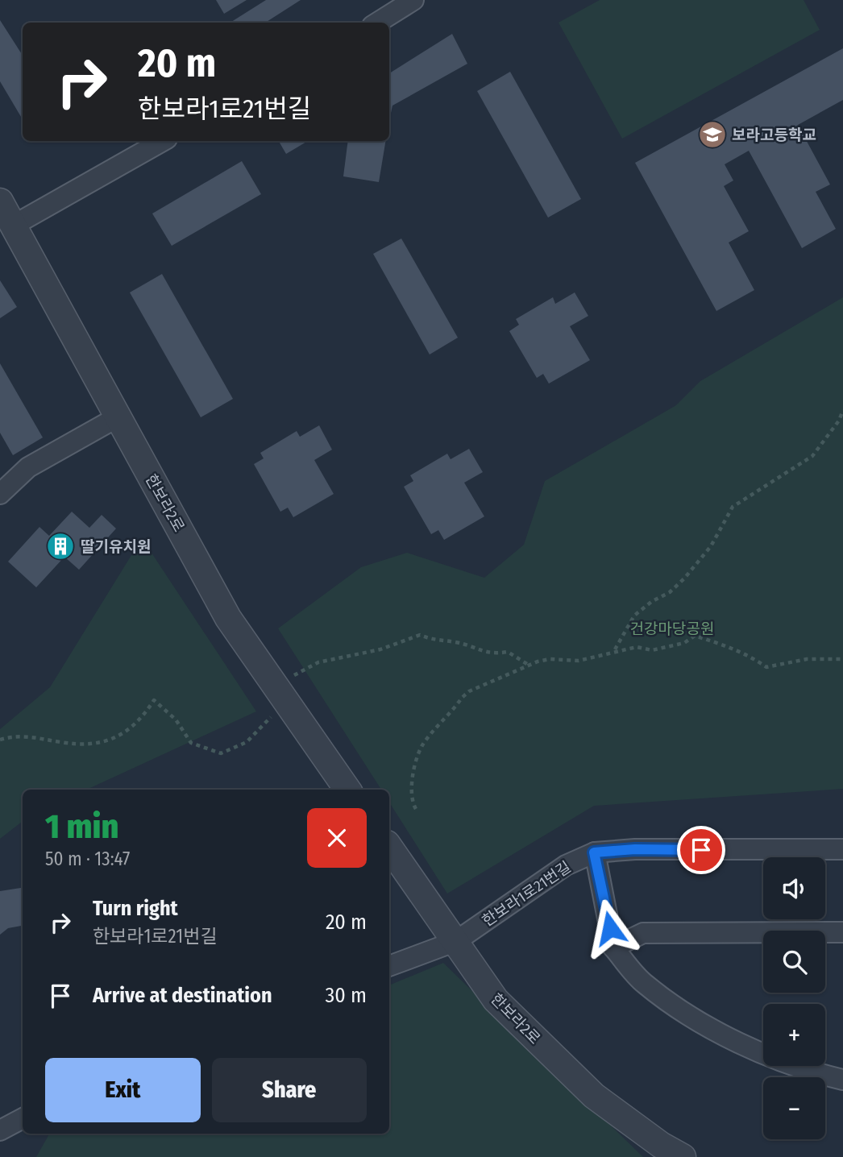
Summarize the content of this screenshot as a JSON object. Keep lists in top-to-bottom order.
{
  "streets": {
    "street": ["한보라2로", "한보라1로21번길"]
  },
  "crossings": [
    ["한보라2로", "한보라1로21번길"]
  ],
  "parks": ["건강마당공원"],
  "places": {
    "school or university": ["보라고등학교"],
    "building": ["딸기유치원"]
  },
  "page": {
    "turn": ["20 m", "한보라1로21번길"],
    "heading": ["1 min", "50 m · 13:47"],
    "map_buttons": ["+", "−"],
    "list": [
      {
        "name": "Turn right",
        "note": "한보라1로21번길",
        "value": "20 m"
      },
      {
        "name": "Arrive at destination",
        "value": "30 m"
      }
    ],
    "buttons": ["Exit", "Share"]
  }
}
